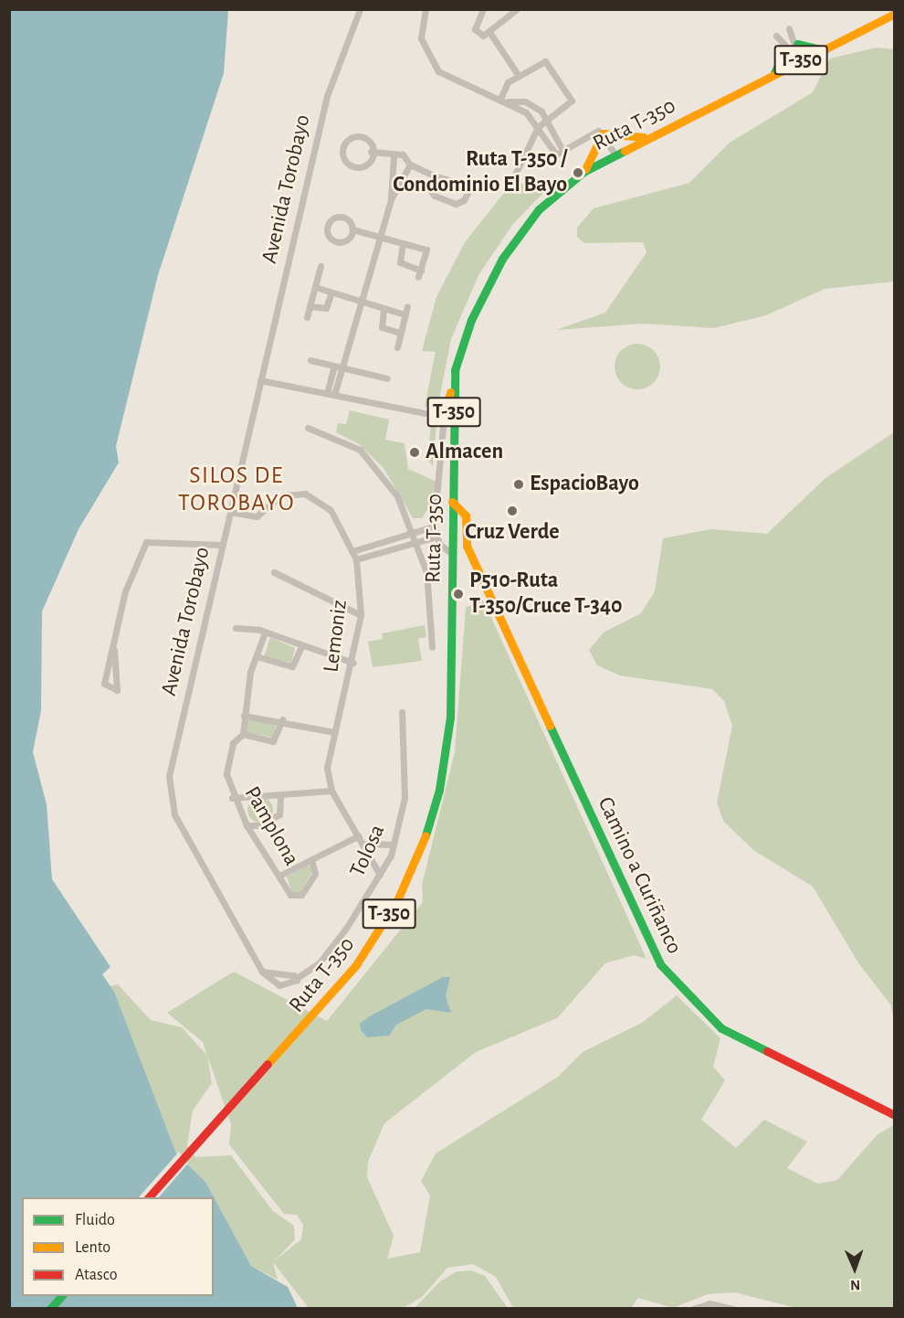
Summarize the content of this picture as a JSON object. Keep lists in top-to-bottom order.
{
  "streets": {
    "main road": ["T-350", "Ruta T-350", "Camino a Curiñanco"],
    "street": [
      "Avenida Torobayo",
      "Lemoniz",
      "Pamplona",
      "Tolosa"
    ]
  },
  "crossings": [
    ["Ruta T-350", "Camino a Curiñanco"],
    ["Avenida Torobayo", "Lemoniz"],
    ["Avenida Torobayo", "Tolosa"],
    ["Lemoniz", "Tolosa"]
  ],
  "districts": ["SILOS DE TOROBAYO"],
  "places": [
    "Ruta T-350 / Condominio El Bayo",
    "Almacen",
    "EspacioBayo",
    "Cruz Verde",
    "P510-Ruta T-350/Cruce T-340"
  ],
  "legend": ["Fluido", "Lento", "Atasco"],
  "north": "bottom"
}
